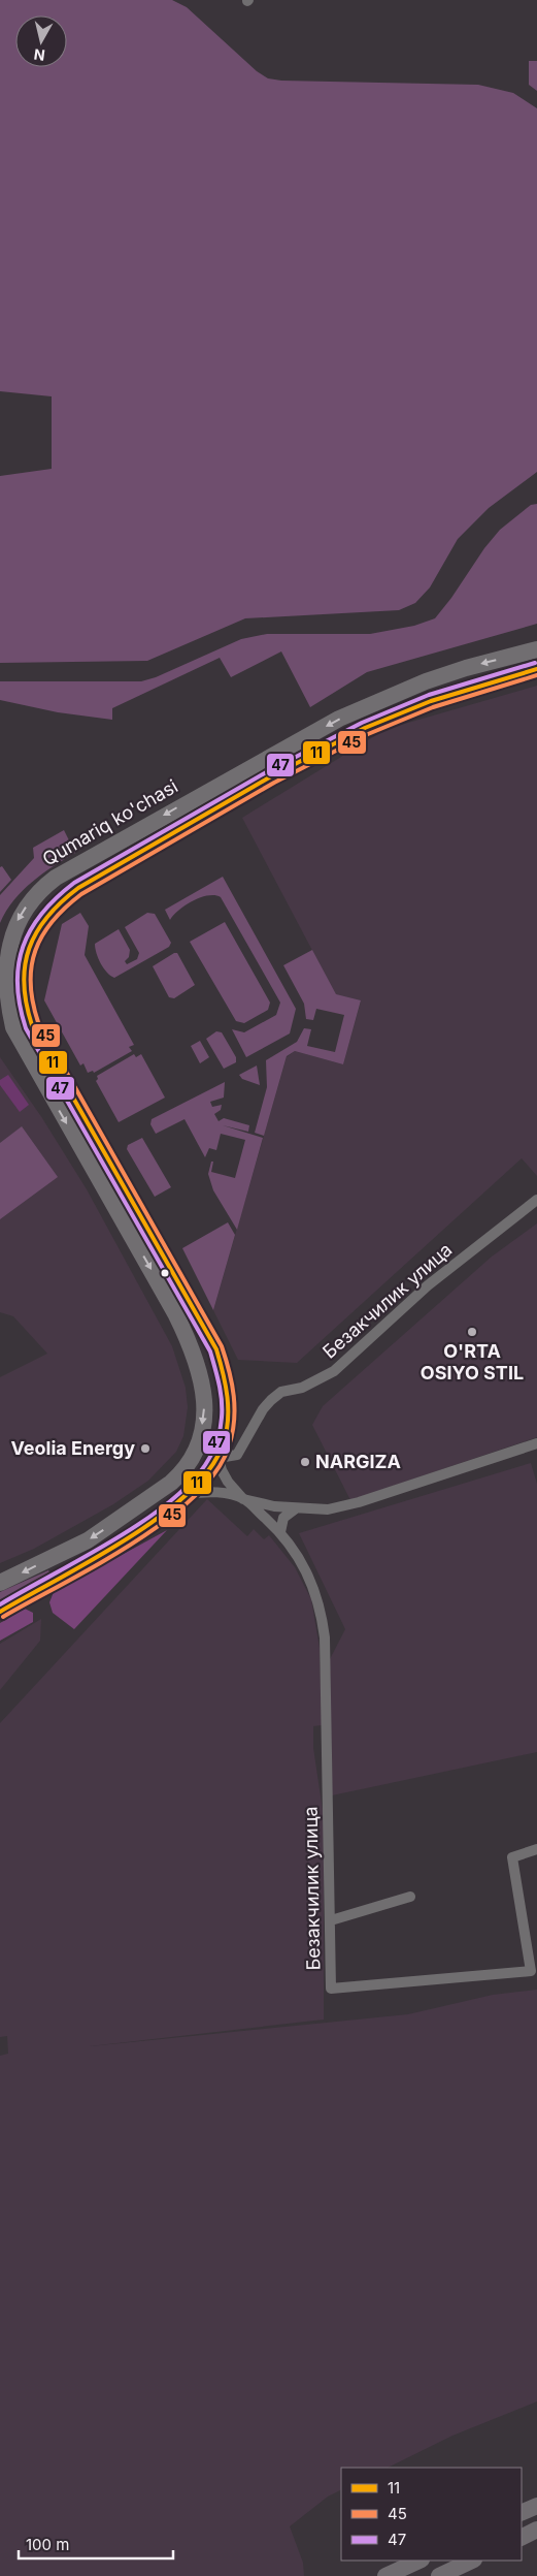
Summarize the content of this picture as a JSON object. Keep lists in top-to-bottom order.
{
  "streets": {
    "main road": ["Qumariq ko'chasi"],
    "street": ["Безакчилик улица"]
  },
  "places": ["O'RTA OSIYO STIL", "Veolia Energy", "NARGIZA"],
  "lines": ["transit line 47", "transit line 11", "transit line 45"],
  "legend": ["11", "45", "47"],
  "scale_bar": "100 m",
  "north": "bottom"
}
